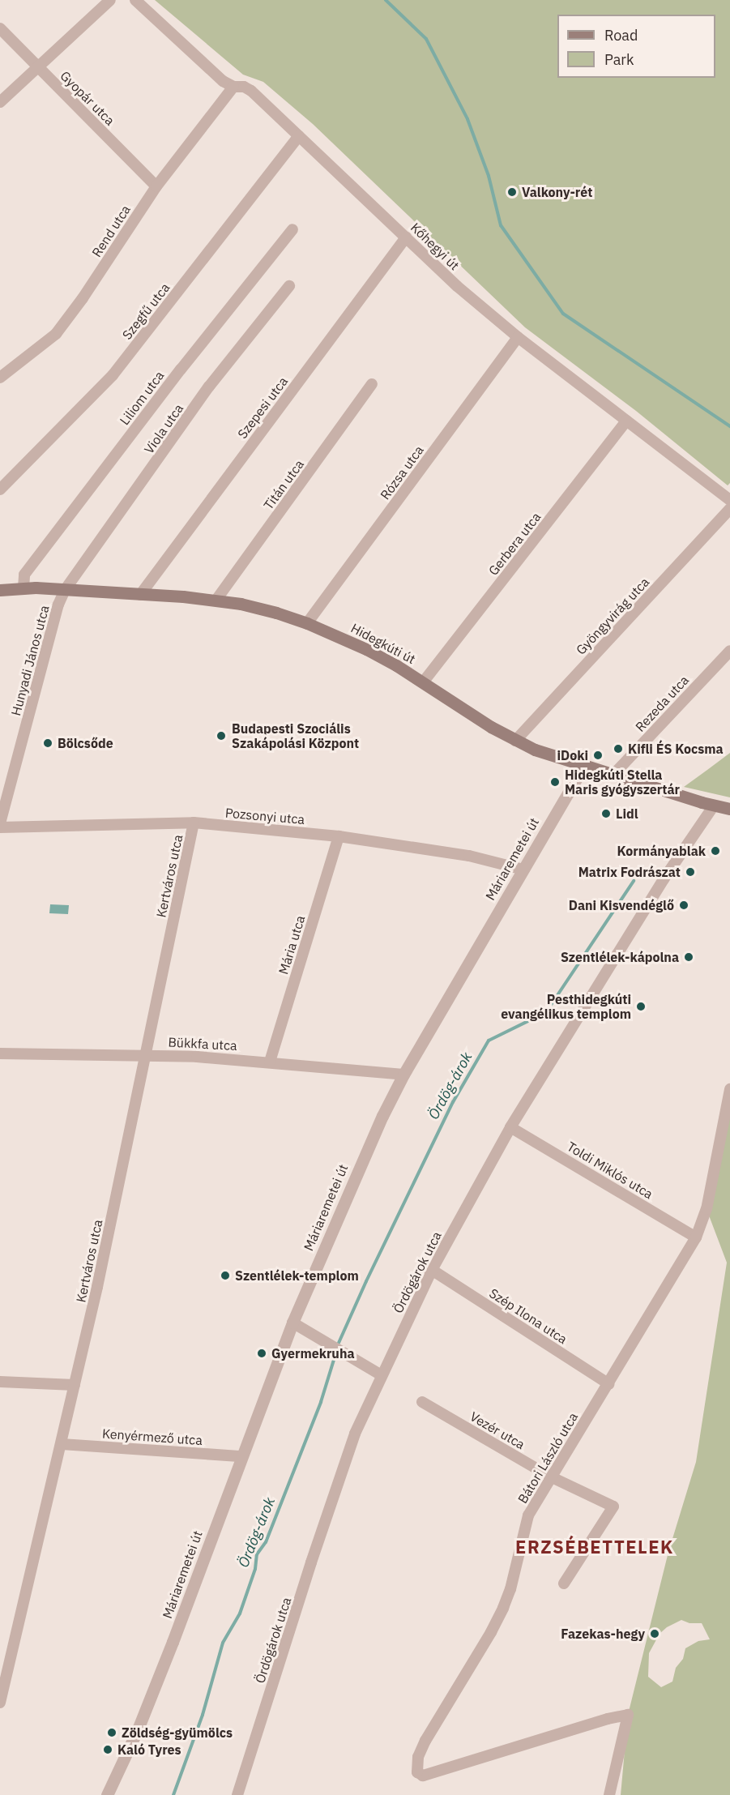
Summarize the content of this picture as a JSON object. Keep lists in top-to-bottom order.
{
  "streets": {
    "main road": ["Hidegkúti út"],
    "street": [
      "Gyopár utca",
      "Rend utca",
      "Kőhegyi út",
      "Szegfű utca",
      "Liliom utca",
      "Szepesi utca",
      "Viola utca",
      "Rózsa utca",
      "Titán utca",
      "Gerbera utca",
      "Gyöngyvirág utca",
      "Hunyadi János utca",
      "Rezeda utca",
      "Pozsonyi utca",
      "Máriaremetei út",
      "Kertváros utca",
      "Mária utca",
      "Bükkfa utca",
      "Toldi Miklós utca",
      "Ördögárok utca",
      "Szép Ilona utca",
      "Vezér utca",
      "Kenyérmező utca",
      "Bátori László utca"
    ]
  },
  "crossings": [
    ["Gyopár utca", "Rend utca"],
    ["Rend utca", "Kőhegyi út"],
    ["Kőhegyi út", "Szegfű utca"],
    ["Kőhegyi út", "Szepesi utca"],
    ["Kőhegyi út", "Rózsa utca"],
    ["Kőhegyi út", "Gerbera utca"],
    ["Liliom utca", "Hidegkúti út"],
    ["Szepesi utca", "Hidegkúti út"],
    ["Viola utca", "Hidegkúti út"],
    ["Viola utca", "Hunyadi János utca"],
    ["Rózsa utca", "Hidegkúti út"],
    ["Titán utca", "Hidegkúti út"],
    ["Gerbera utca", "Hidegkúti út"],
    ["Gyöngyvirág utca", "Hidegkúti út"],
    ["Hidegkúti út", "Hunyadi János utca"],
    ["Hidegkúti út", "Rezeda utca"],
    ["Hidegkúti út", "Máriaremetei út"],
    ["Hidegkúti út", "Ördögárok utca"],
    ["Pozsonyi utca", "Máriaremetei út"],
    ["Pozsonyi utca", "Kertváros utca"],
    ["Pozsonyi utca", "Mária utca"],
    ["Máriaremetei út", "Bükkfa utca"],
    ["Máriaremetei út", "Kenyérmező utca"],
    ["Kertváros utca", "Bükkfa utca"],
    ["Kertváros utca", "Kenyérmező utca"],
    ["Mária utca", "Bükkfa utca"],
    ["Toldi Miklós utca", "Ördögárok utca"],
    ["Toldi Miklós utca", "Bátori László utca"],
    ["Ördögárok utca", "Szép Ilona utca"],
    ["Szép Ilona utca", "Bátori László utca"],
    ["Vezér utca", "Bátori László utca"]
  ],
  "districts": ["ERZSÉBETTELEK"],
  "water": ["Ördög-árok"],
  "places": [
    "Valkony-rét",
    "Budapesti Szociális Szakápolási Központ",
    "Bölcsőde",
    "Kifli ÉS Kocsma",
    "iDoki",
    "Hidegkúti Stella Maris gyógyszertár",
    "Lidl",
    "Kormányablak",
    "Matrix Fodrászat",
    "Dani Kisvendéglő",
    "Szentlélek-kápolna",
    "Pesthidegkúti evangélikus templom",
    "Szentlélek-templom",
    "Gyermekruha",
    "Fazekas-hegy",
    "Zöldség-gyümölcs",
    "Kaló Tyres"
  ],
  "legend": ["Road", "Park"]
}
